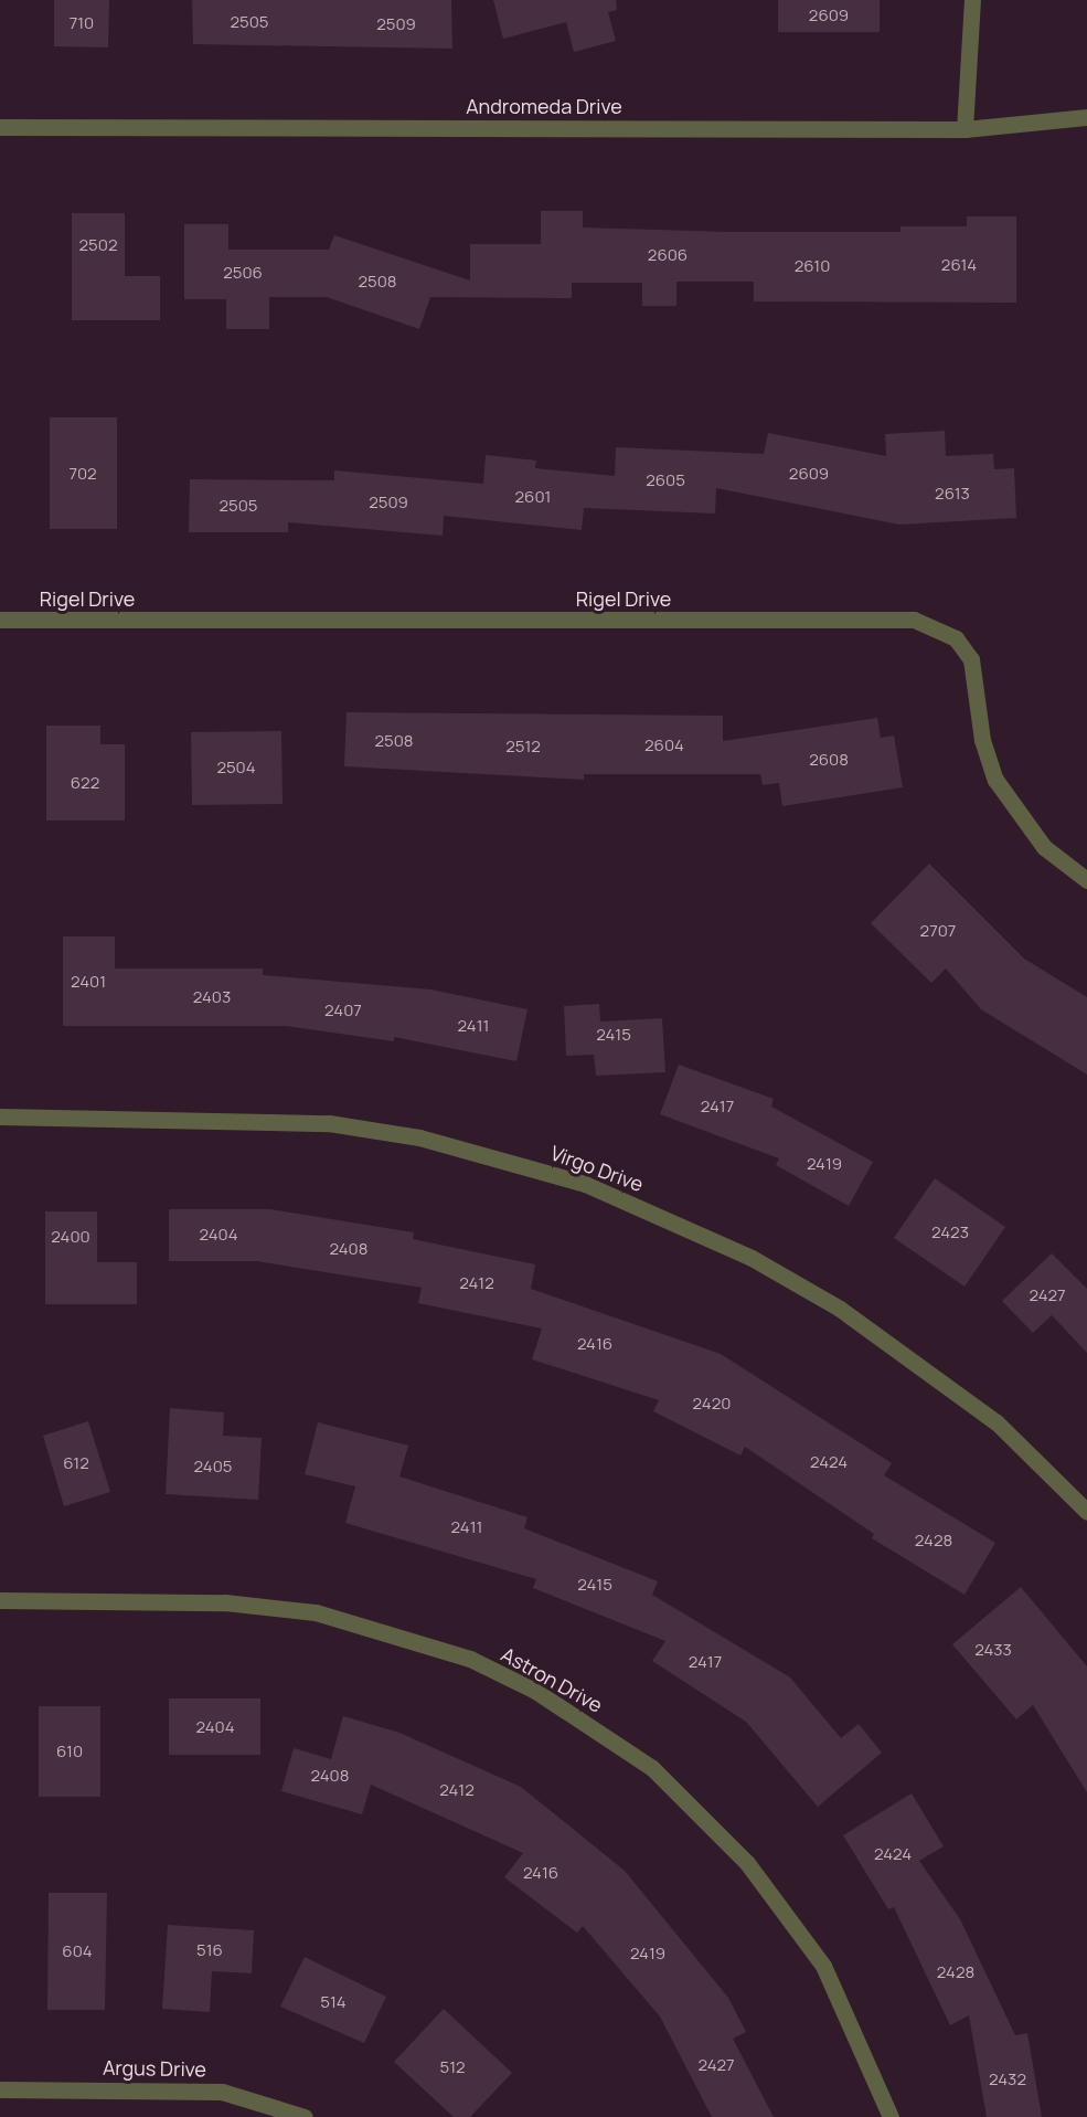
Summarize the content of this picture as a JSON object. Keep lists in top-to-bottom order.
{
  "streets": {
    "street": [
      "Andromeda Drive",
      "Rigel Drive",
      "Virgo Drive",
      "Astron Drive",
      "Argus Drive"
    ]
  },
  "house_numbers": [
    "2609",
    "2505",
    "710",
    "2509",
    "2502",
    "2606",
    "2614",
    "2610",
    "2506",
    "2508",
    "702",
    "2609",
    "2605",
    "2613",
    "2601",
    "2509",
    "2505",
    "2508",
    "2604",
    "2512",
    "2608",
    "2504",
    "622",
    "2707",
    "2401",
    "2403",
    "2407",
    "2411",
    "2415",
    "2417",
    "2419",
    "2423",
    "2404",
    "2400",
    "2408",
    "2412",
    "2427",
    "2416",
    "2420",
    "2424",
    "612",
    "2405",
    "2411",
    "2428",
    "2415",
    "2433",
    "2417",
    "2404",
    "610",
    "2408",
    "2412",
    "2424",
    "2416",
    "516",
    "604",
    "2419",
    "2428",
    "514",
    "2427",
    "512",
    "2432"
  ]
}
